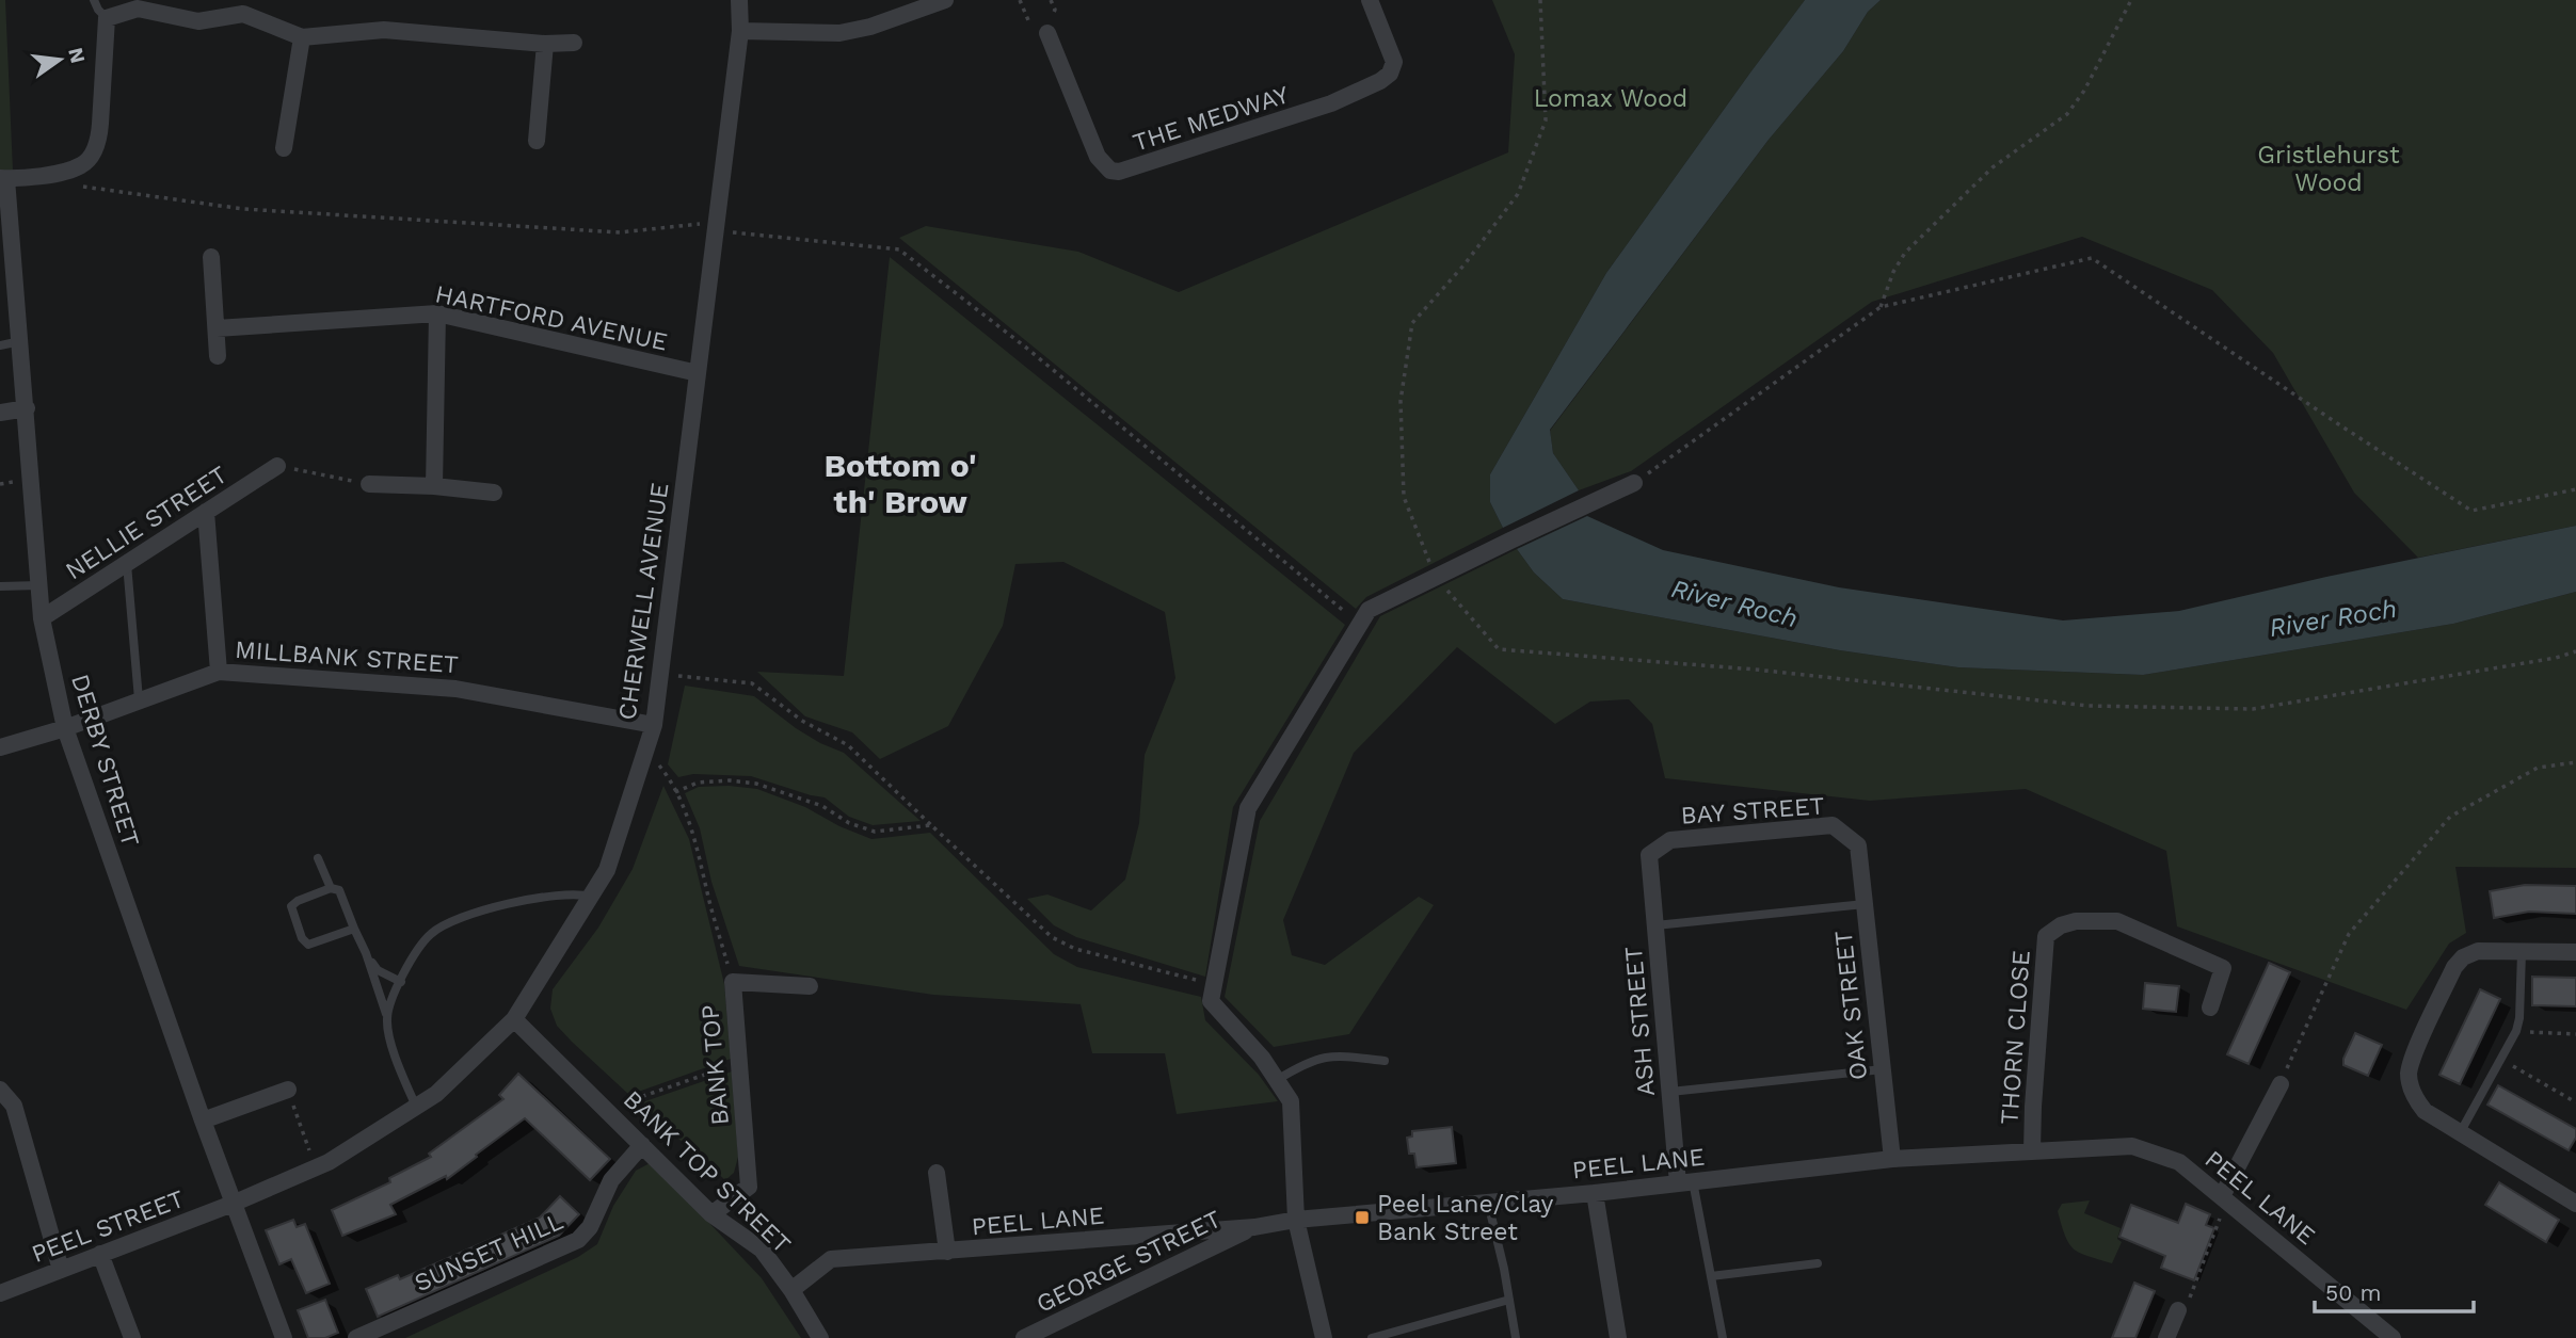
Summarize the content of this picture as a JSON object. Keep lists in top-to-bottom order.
{
  "streets": {
    "street": [
      "THE MEDWAY",
      "HARTFORD AVENUE",
      "NELLIE STREET",
      "CHERWELL AVENUE",
      "MILLBANK STREET",
      "DERBY STREET",
      "BAY STREET",
      "OAK STREET",
      "ASH STREET",
      "THORN CLOSE",
      "BANK TOP",
      "PEEL LANE",
      "BANK TOP STREET",
      "PEEL STREET",
      "SUNSET HILL",
      "GEORGE STREET"
    ]
  },
  "crossings": [
    ["HARTFORD AVENUE", "CHERWELL AVENUE"],
    ["NELLIE STREET", "DERBY STREET"],
    ["CHERWELL AVENUE", "MILLBANK STREET"],
    ["CHERWELL AVENUE", "DERBY STREET"],
    ["CHERWELL AVENUE", "BANK TOP STREET"],
    ["CHERWELL AVENUE", "PEEL STREET"],
    ["MILLBANK STREET", "DERBY STREET"],
    ["DERBY STREET", "PEEL STREET"],
    ["BAY STREET", "OAK STREET"],
    ["BAY STREET", "ASH STREET"],
    ["OAK STREET", "PEEL LANE"],
    ["ASH STREET", "PEEL LANE"],
    ["THORN CLOSE", "PEEL LANE"],
    ["BANK TOP", "BANK TOP STREET"],
    ["PEEL LANE", "BANK TOP STREET"],
    ["PEEL LANE", "GEORGE STREET"],
    ["BANK TOP STREET", "SUNSET HILL"]
  ],
  "districts": ["Bottom o' th' Brow"],
  "water": ["River Roch"],
  "parks": ["Lomax Wood", "Gristlehurst Wood"],
  "places": {
    "transit": ["Peel Lane/Clay Bank Street"]
  },
  "scale_bar": "50 m",
  "north": "right"
}
